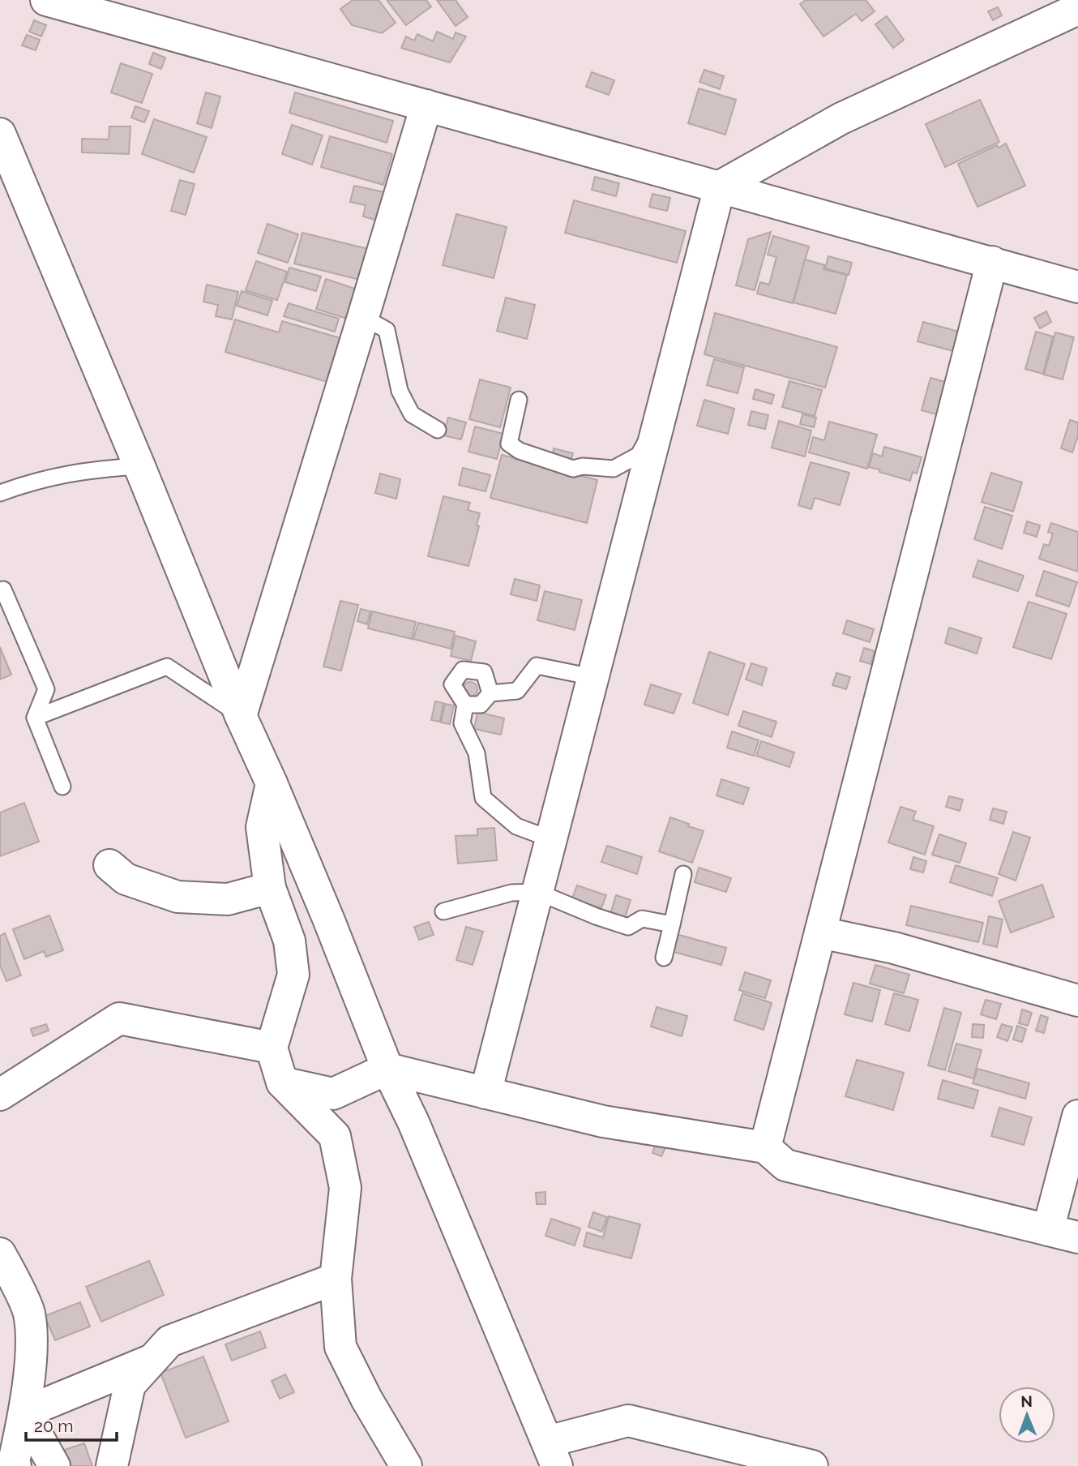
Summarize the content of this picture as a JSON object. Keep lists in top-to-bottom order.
{
  "scale_bar": "20 m",
  "north": "top"
}
